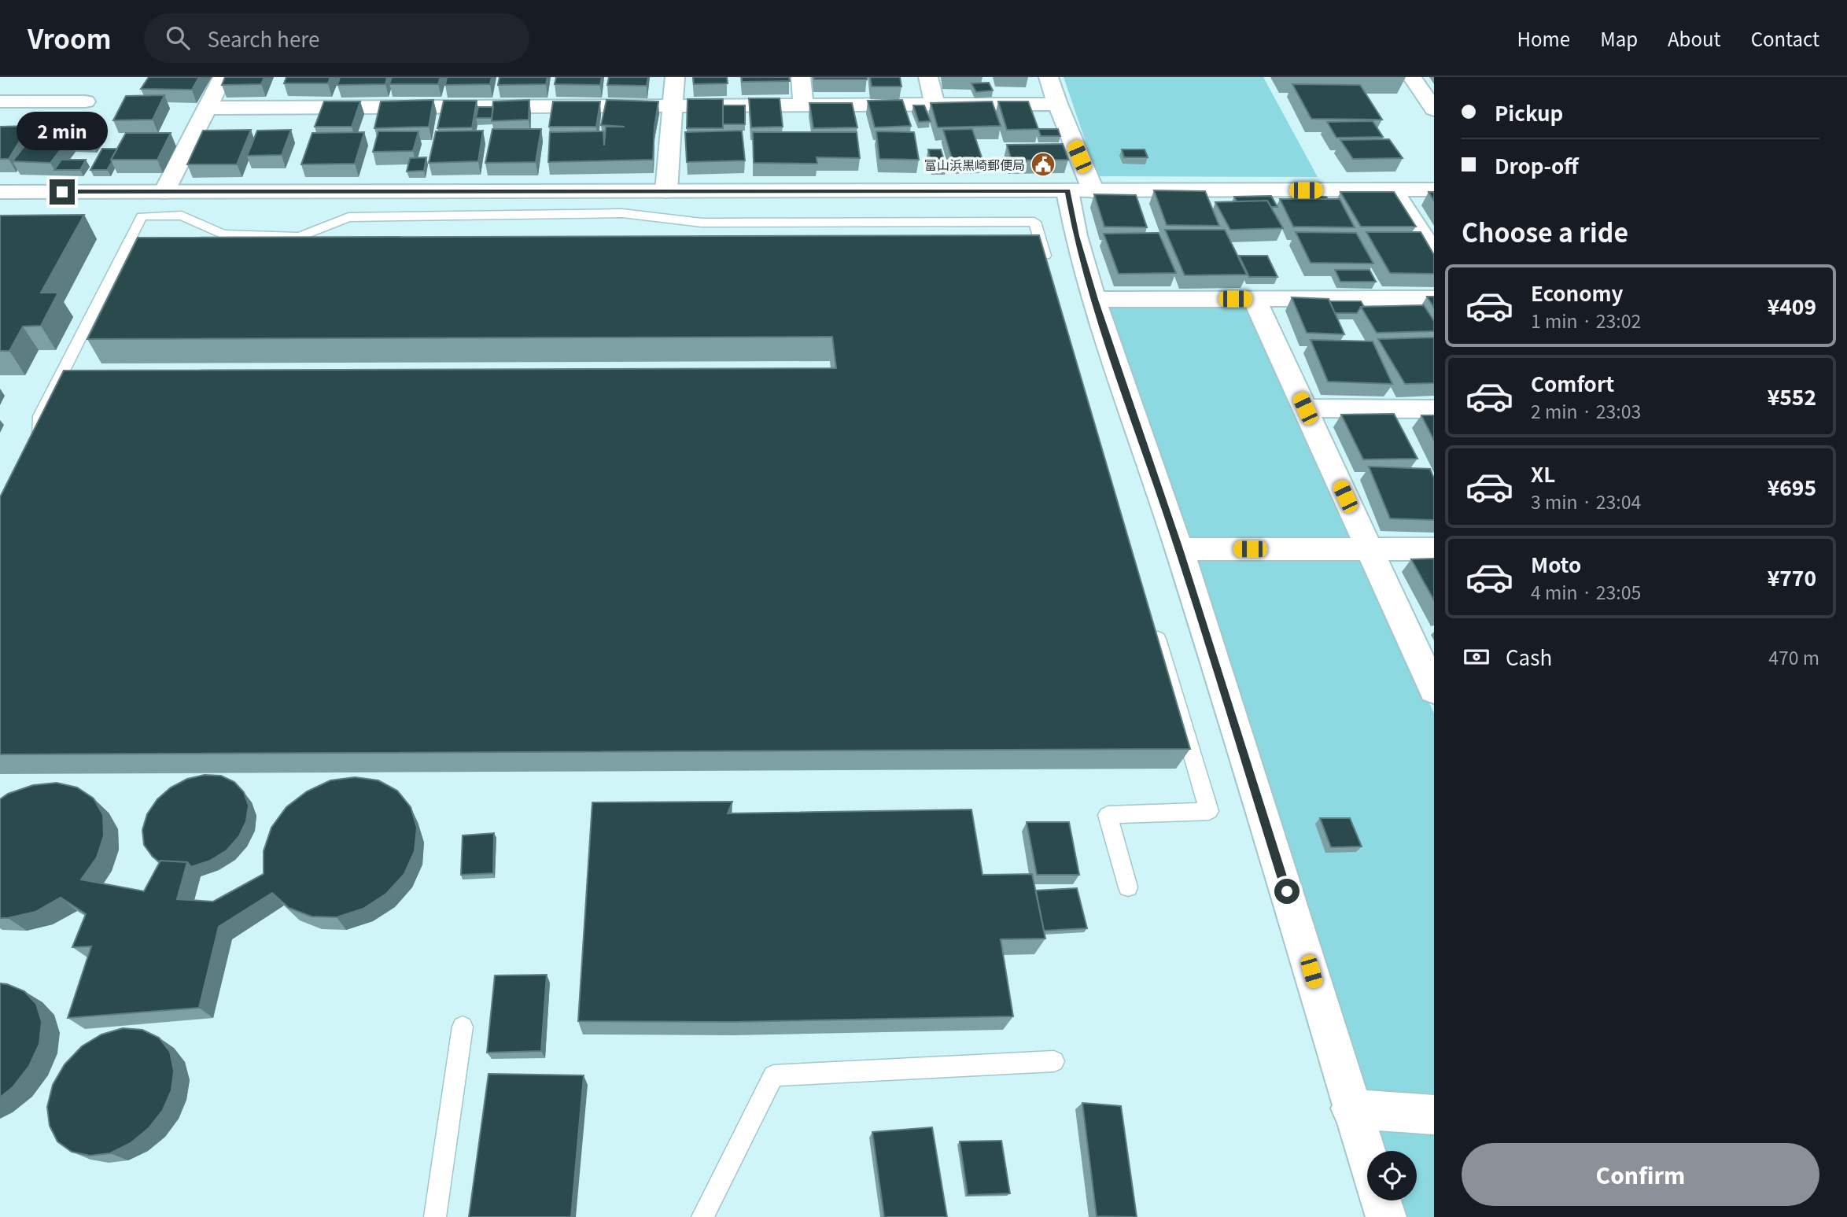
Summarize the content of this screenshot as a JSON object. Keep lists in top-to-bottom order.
{
  "places": {
    "public building": ["富山浜黒崎郵便局"]
  },
  "page": {
    "header": "Vroom",
    "search": "Search here",
    "nav": [
      "Home",
      "Map",
      "About",
      "Contact"
    ],
    "banner": ["Pickup", "Drop-off"],
    "bubble": "2 min",
    "heading": "Choose a ride",
    "list": [
      {
        "name": "Economy",
        "note": "1 min · 23:02",
        "value": "¥409"
      },
      {
        "name": "Comfort",
        "note": "2 min · 23:03",
        "value": "¥552"
      },
      {
        "name": "XL",
        "note": "3 min · 23:04",
        "value": "¥695"
      },
      {
        "name": "Moto",
        "note": "4 min · 23:05",
        "value": "¥770"
      }
    ],
    "pay": ["Cash", "470 m"],
    "buttons": "Confirm"
  }
}
